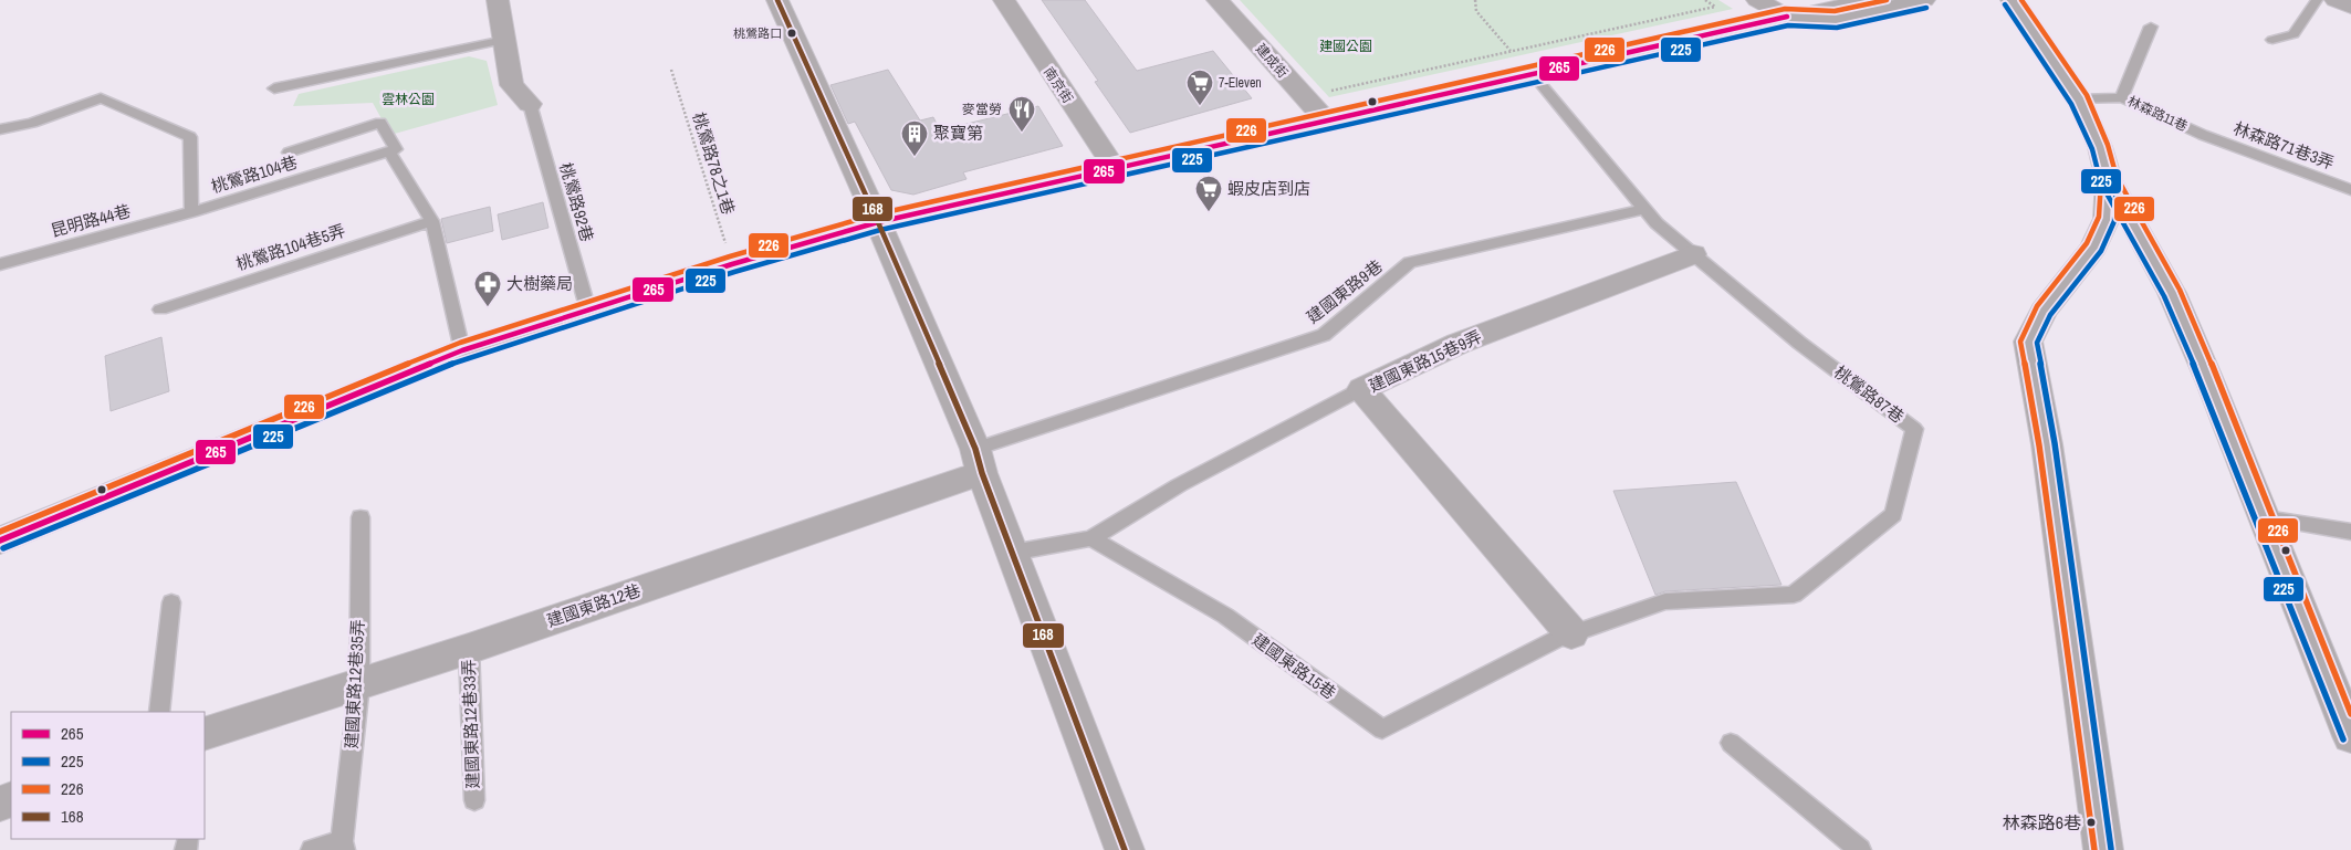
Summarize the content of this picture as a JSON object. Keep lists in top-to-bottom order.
{
  "streets": {
    "street": [
      "建成街",
      "南京街",
      "建國東路15巷9弄",
      "建國東路12巷"
    ],
    "lane": [
      "林森路11巷",
      "林森路71巷3弄",
      "桃鶯路104巷",
      "桃鶯路92巷",
      "昆明路44巷",
      "桃鶯路104巷5弄",
      "建國東路9巷",
      "桃鶯路87巷",
      "建國東路15巷",
      "建國東路12巷35弄",
      "建國東路12巷33弄"
    ],
    "path": ["桃鶯路78之1巷"]
  },
  "crossings": [
    ["林森路11巷", "林森路71巷3弄"],
    ["桃鶯路104巷", "昆明路44巷"],
    ["建國東路9巷", "桃鶯路87巷"],
    ["建國東路9巷", "建國東路12巷"],
    ["建國東路15巷9弄", "桃鶯路87巷"],
    ["建國東路15巷9弄", "建國東路15巷"],
    ["桃鶯路87巷", "建國東路15巷"],
    ["建國東路12巷", "建國東路12巷35弄"],
    ["建國東路12巷", "建國東路12巷33弄"]
  ],
  "parks": ["建國公園", "雲林公園"],
  "places": {
    "other": ["桃鶯路口", "林森路6巷"],
    "supermarket": ["7-Eleven", "蝦皮店到店"],
    "restaurant": ["麥當勞"],
    "building": ["聚寶第"],
    "pharmacy": ["大樹藥局"]
  },
  "lines": [
    "transit line 226",
    "transit line 168",
    "transit line 225",
    "transit line 265"
  ],
  "legend": [
    "265",
    "225",
    "226",
    "168"
  ]
}
